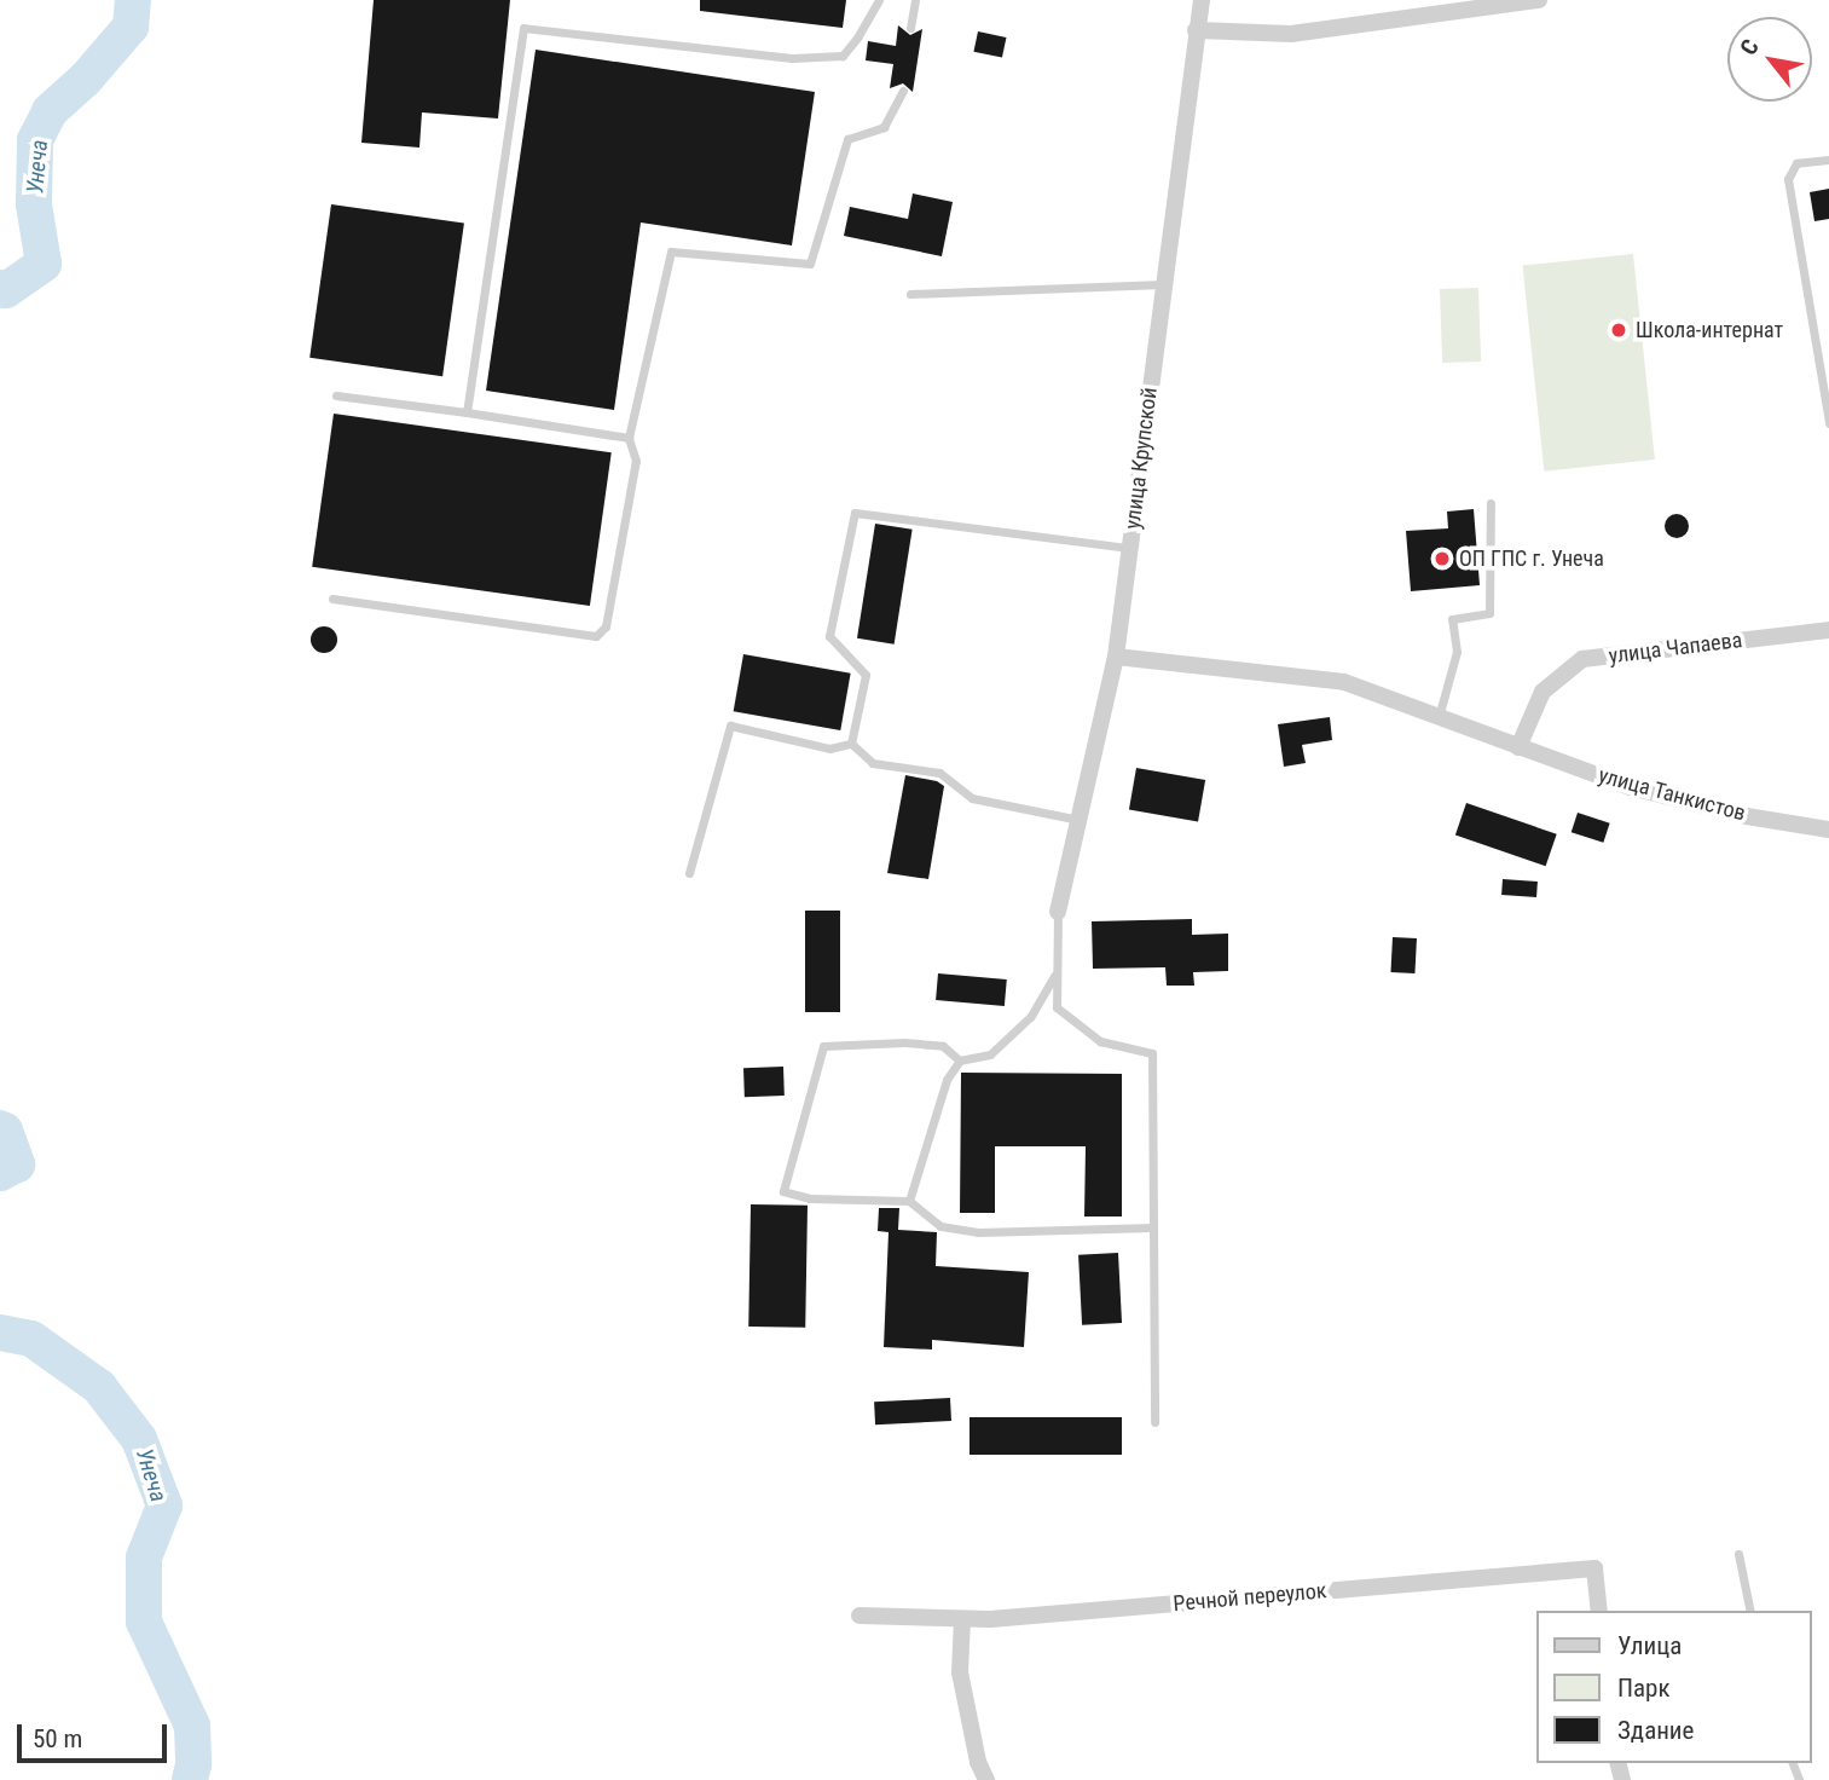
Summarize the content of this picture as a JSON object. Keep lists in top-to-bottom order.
{
  "streets": {
    "street": [
      "улица Крупской",
      "улица Чапаева",
      "улица Танкистов",
      "Речной переулок"
    ]
  },
  "crossings": [
    ["улица Крупской", "улица Танкистов"],
    ["улица Чапаева", "улица Танкистов"]
  ],
  "water": ["Унеча"],
  "places": ["Школа-интернат", "ОП ГПС г. Унеча"],
  "legend": ["Улица", "Парк", "Здание"],
  "scale_bar": "50 m",
  "north": "top left"
}
